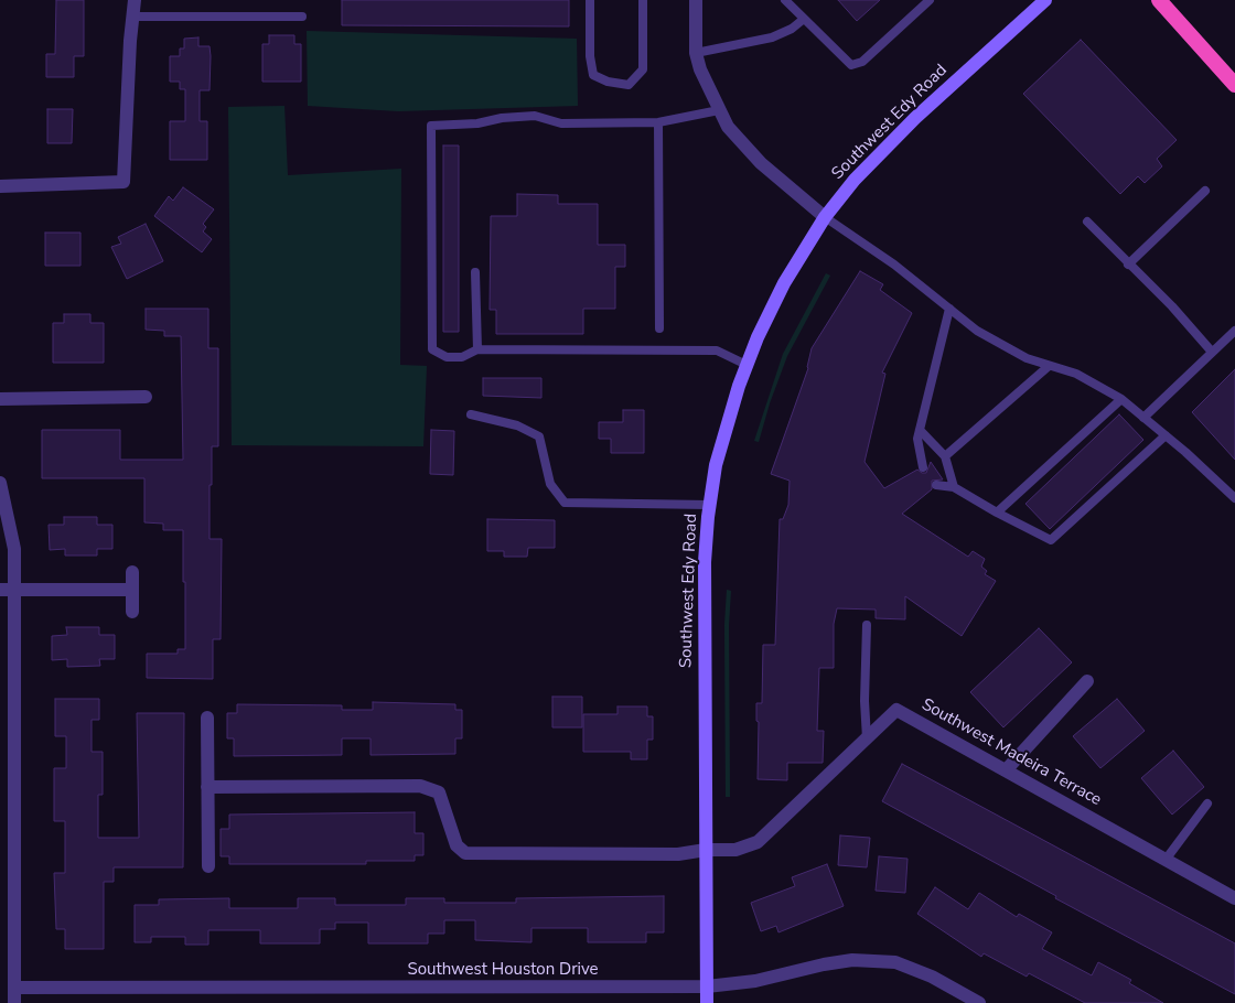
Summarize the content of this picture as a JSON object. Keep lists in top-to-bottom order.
{
  "streets": {
    "main road": ["Southwest Edy Road"],
    "street": ["Southwest Madeira Terrace", "Southwest Houston Drive"]
  },
  "crossings": [
    ["Southwest Edy Road", "Southwest Madeira Terrace"],
    ["Southwest Edy Road", "Southwest Houston Drive"]
  ]
}
